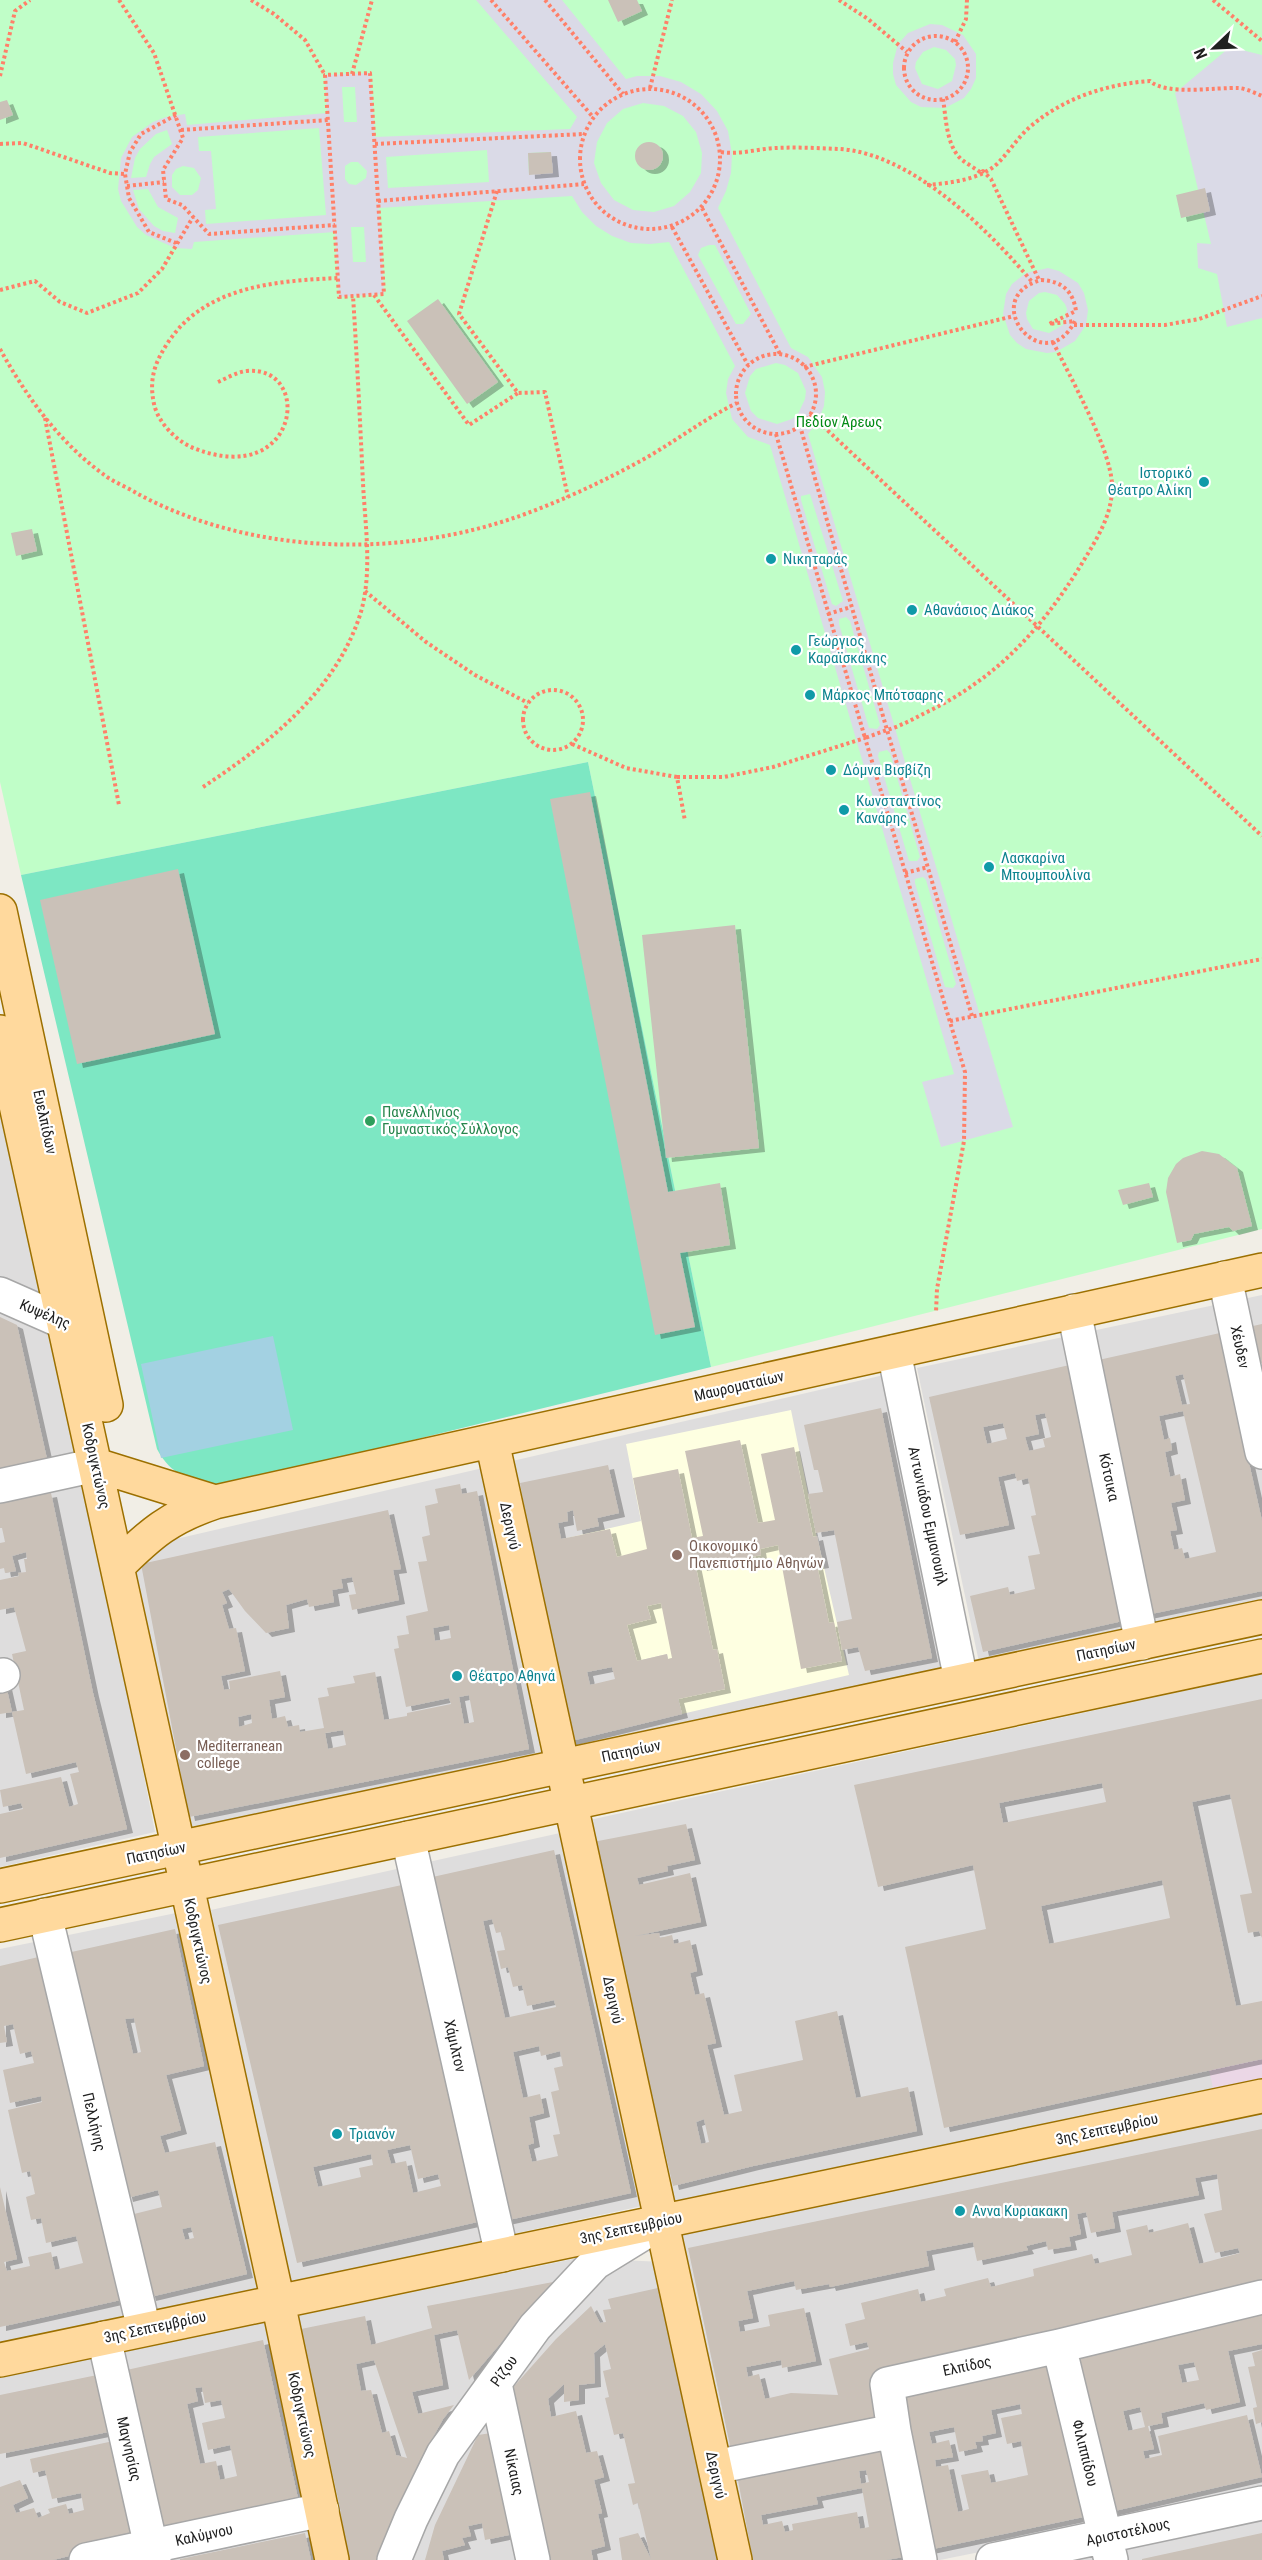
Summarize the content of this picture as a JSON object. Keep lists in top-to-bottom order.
{
  "streets": {
    "main road": [
      "Ευελπίδων",
      "Μαυροματαίων",
      "Κοδριγκτώνος",
      "Δεριγνύ",
      "Πατησίων",
      "3ης Σεπτεμβρίου"
    ],
    "street": [
      "Κυψέλης",
      "Χέυδεν",
      "Κότσικα",
      "Αντωνιάδου Εμμανουήλ",
      "Χάμιλτον",
      "Πελλήνης",
      "Ελπίδος",
      "Ρίζου",
      "Μαγνησίας",
      "Φιλιππίδου",
      "Νίκαιας",
      "Αριστοτέλους",
      "Καλύμνου"
    ]
  },
  "crossings": [
    ["Ευελπίδων", "Κυψέλης"],
    ["Ευελπίδων", "Κοδριγκτώνος"],
    ["Κυψέλης", "Κοδριγκτώνος"],
    ["Χέυδεν", "Μαυροματαίων"],
    ["Μαυροματαίων", "Κοδριγκτώνος"],
    ["Μαυροματαίων", "Κότσικα"],
    ["Μαυροματαίων", "Αντωνιάδου Εμμανουήλ"],
    ["Μαυροματαίων", "Δεριγνύ"],
    ["Κοδριγκτώνος", "Πατησίων"],
    ["Κοδριγκτώνος", "3ης Σεπτεμβρίου"],
    ["Κοδριγκτώνος", "Καλύμνου"],
    ["Κότσικα", "Πατησίων"],
    ["Αντωνιάδου Εμμανουήλ", "Πατησίων"],
    ["Δεριγνύ", "Πατησίων"],
    ["Δεριγνύ", "3ης Σεπτεμβρίου"],
    ["Δεριγνύ", "Ρίζου"],
    ["Χάμιλτον", "3ης Σεπτεμβρίου"],
    ["Πελλήνης", "3ης Σεπτεμβρίου"],
    ["3ης Σεπτεμβρίου", "Ρίζου"],
    ["3ης Σεπτεμβρίου", "Μαγνησίας"],
    ["Ελπίδος", "Φιλιππίδου"],
    ["Ρίζου", "Νίκαιας"],
    ["Μαγνησίας", "Καλύμνου"],
    ["Φιλιππίδου", "Αριστοτέλους"]
  ],
  "parks": ["Πεδίον Άρεως"],
  "places": [
    "Ιστορικό Θέατρο Αλίκη",
    "Νικηταράς",
    "Αθανάσιος Διάκος",
    "Γεώργιος Καραϊσκάκης",
    "Μάρκος Μπότσαρης",
    "Δόμνα Βισβίζη",
    "Κωνσταντίνος Κανάρης",
    "Λασκαρίνα Μπουμπουλίνα",
    "Πανελλήνιος Γυμναστικός Σύλλογος",
    "Οικονομικό Πανεπιστήμιο Αθηνών",
    "Θέατρο Αθηνά",
    "Mediterranean college",
    "Τριανόν",
    "Αννα Κυριακακη"
  ],
  "north": "bottom left"
}
